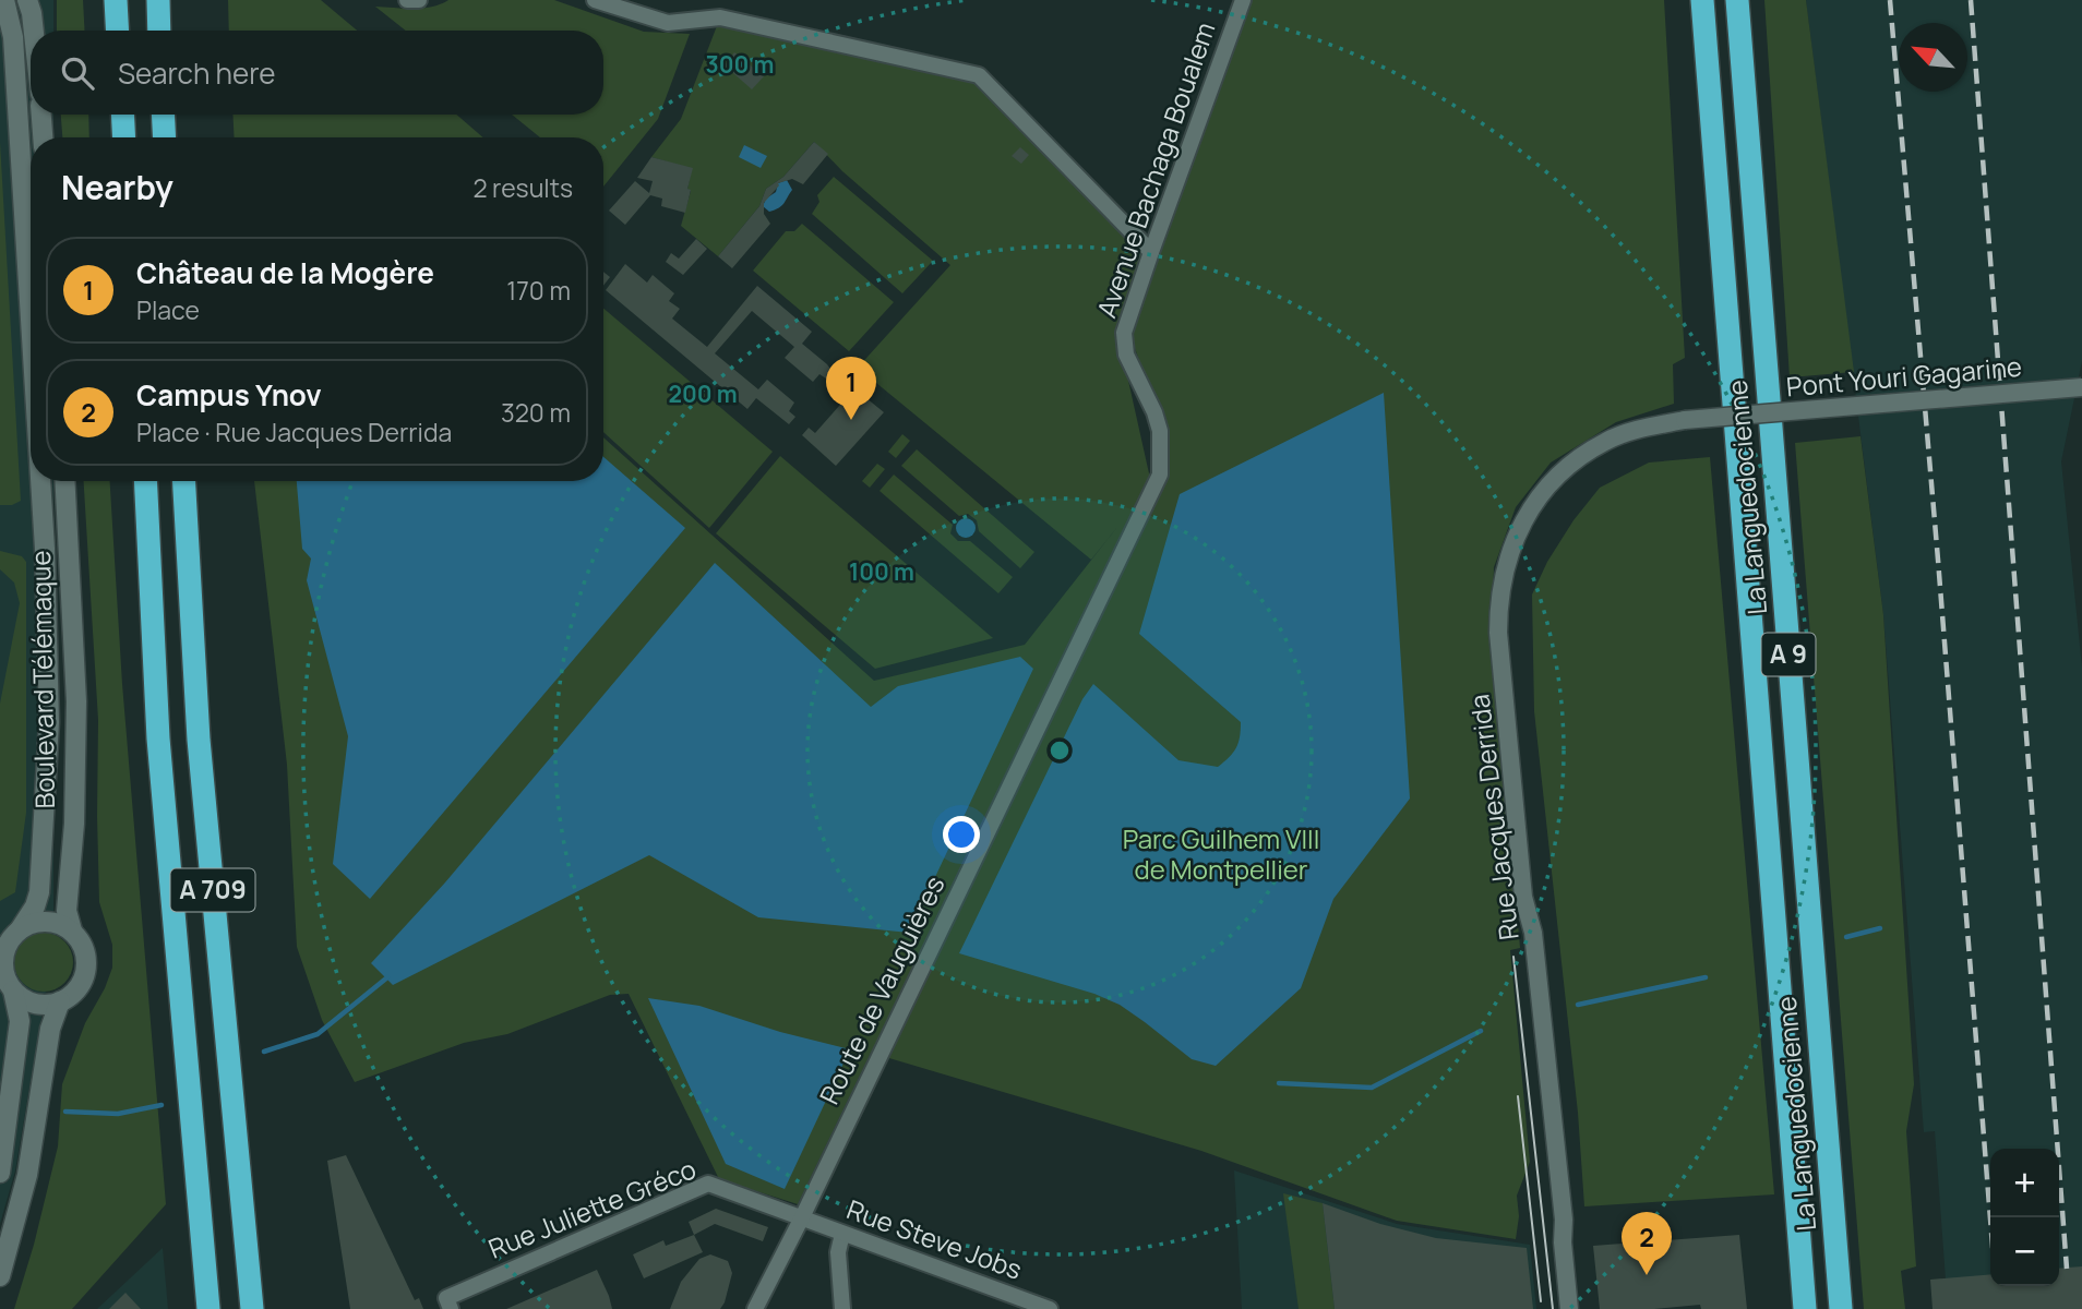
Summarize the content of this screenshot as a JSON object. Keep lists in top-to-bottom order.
{
  "streets": {
    "highway": ["La Languedocienne", "A 9", "A 709"],
    "main road": ["Boulevard Télémaque"],
    "street": [
      "Avenue Bachaga Boualem",
      "Pont Youri Gagarine",
      "Rue Jacques Derrida",
      "Route de Vauguières",
      "Rue Juliette Gréco",
      "Rue Steve Jobs"
    ]
  },
  "crossings": [
    ["Avenue Bachaga Boualem", "Route de Vauguières"],
    ["Pont Youri Gagarine", "Rue Jacques Derrida"],
    ["Route de Vauguières", "Rue Juliette Gréco"],
    ["Route de Vauguières", "Rue Steve Jobs"],
    ["Rue Juliette Gréco", "Rue Steve Jobs"]
  ],
  "parks": ["Parc Guilhem VIII de Montpellier"],
  "north": "top left",
  "page": {
    "search": "Search here",
    "heading": ["Nearby", "2 results"],
    "list": [
      {
        "mark": "1",
        "name": "Château de la Mogère",
        "note": "Place",
        "value": "170 m"
      },
      {
        "mark": "2",
        "name": "Campus Ynov",
        "note": "Place · Rue Jacques Derrida",
        "value": "320 m"
      }
    ],
    "pins": ["1", "2"],
    "map_buttons": ["+", "−"]
  },
  "rings": ["300 m", "200 m", "100 m"]
}
